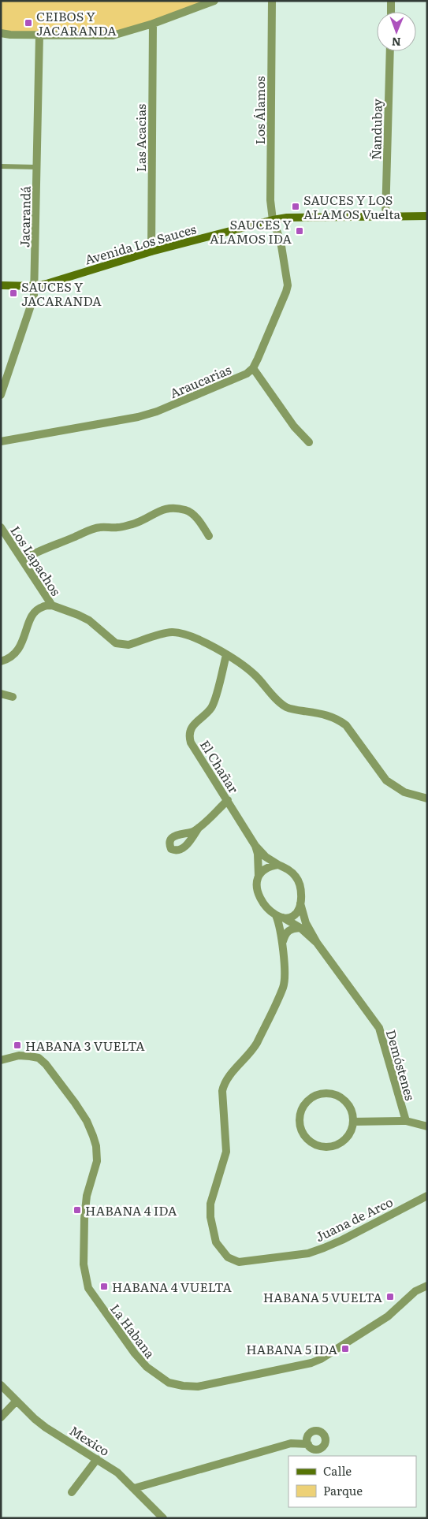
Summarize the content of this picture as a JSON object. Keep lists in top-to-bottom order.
{
  "streets": {
    "main road": ["Avenida Los Sauces"],
    "street": [
      "Los Álamos",
      "Ñandubay",
      "Las Acacias",
      "Jacarandá",
      "Araucarias",
      "Los Lapachos",
      "El Chañar",
      "Demóstenes",
      "Juana de Arco",
      "La Habana",
      "Mexico"
    ]
  },
  "crossings": [
    ["Los Álamos", "Avenida Los Sauces"],
    ["Ñandubay", "Avenida Los Sauces"],
    ["Las Acacias", "Avenida Los Sauces"],
    ["Jacarandá", "Avenida Los Sauces"],
    ["Los Lapachos", "El Chañar"],
    ["El Chañar", "Demóstenes"],
    ["El Chañar", "Juana de Arco"],
    ["Demóstenes", "Juana de Arco"]
  ],
  "places": {
    "transit": [
      "CEIBOS Y JACARANDA",
      "SAUCES Y LOS ALAMOS Vuelta",
      "SAUCES Y ALAMOS IDA",
      "SAUCES Y JACARANDA",
      "HABANA 3 VUELTA",
      "HABANA 4 IDA",
      "HABANA 4 VUELTA",
      "HABANA 5 VUELTA",
      "HABANA 5 IDA"
    ]
  },
  "legend": ["Calle", "Parque"],
  "north": "bottom"
}
